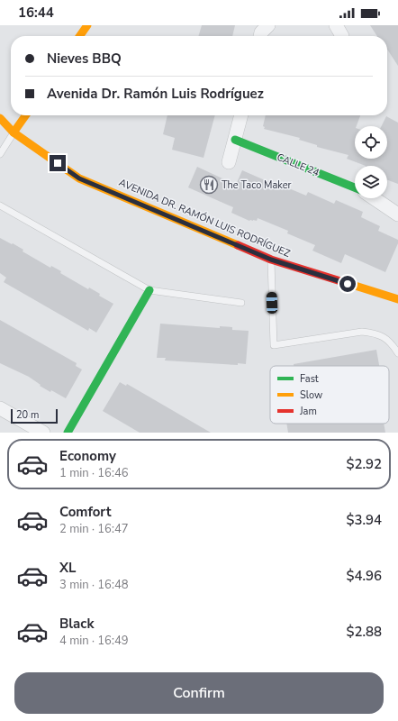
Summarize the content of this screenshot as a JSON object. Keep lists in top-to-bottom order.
{
  "streets": {
    "main road": ["CALLE 24", "AVENIDA DR. RAMÓN LUIS RODRÍGUEZ"]
  },
  "places": {
    "restaurant": ["The Taco Maker"]
  },
  "legend": ["Fast", "Slow", "Jam"],
  "scale_bar": "20 m",
  "page": {
    "status": "16:44",
    "banner": ["Nieves BBQ", "Avenida Dr. Ramón Luis Rodríguez"],
    "scale": "20 m",
    "list": [
      {
        "name": "Economy",
        "note": "1 min · 16:46",
        "value": "$2.92"
      },
      {
        "name": "Comfort",
        "note": "2 min · 16:47",
        "value": "$3.94"
      },
      {
        "name": "XL",
        "note": "3 min · 16:48",
        "value": "$4.96"
      },
      {
        "name": "Black",
        "note": "4 min · 16:49",
        "value": "$2.88"
      }
    ],
    "buttons": "Confirm"
  }
}
